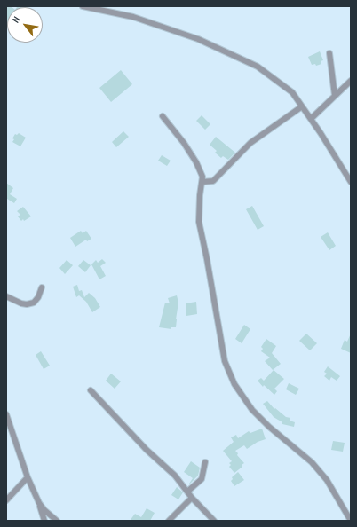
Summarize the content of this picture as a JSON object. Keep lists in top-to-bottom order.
{
  "north": "top left"
}
